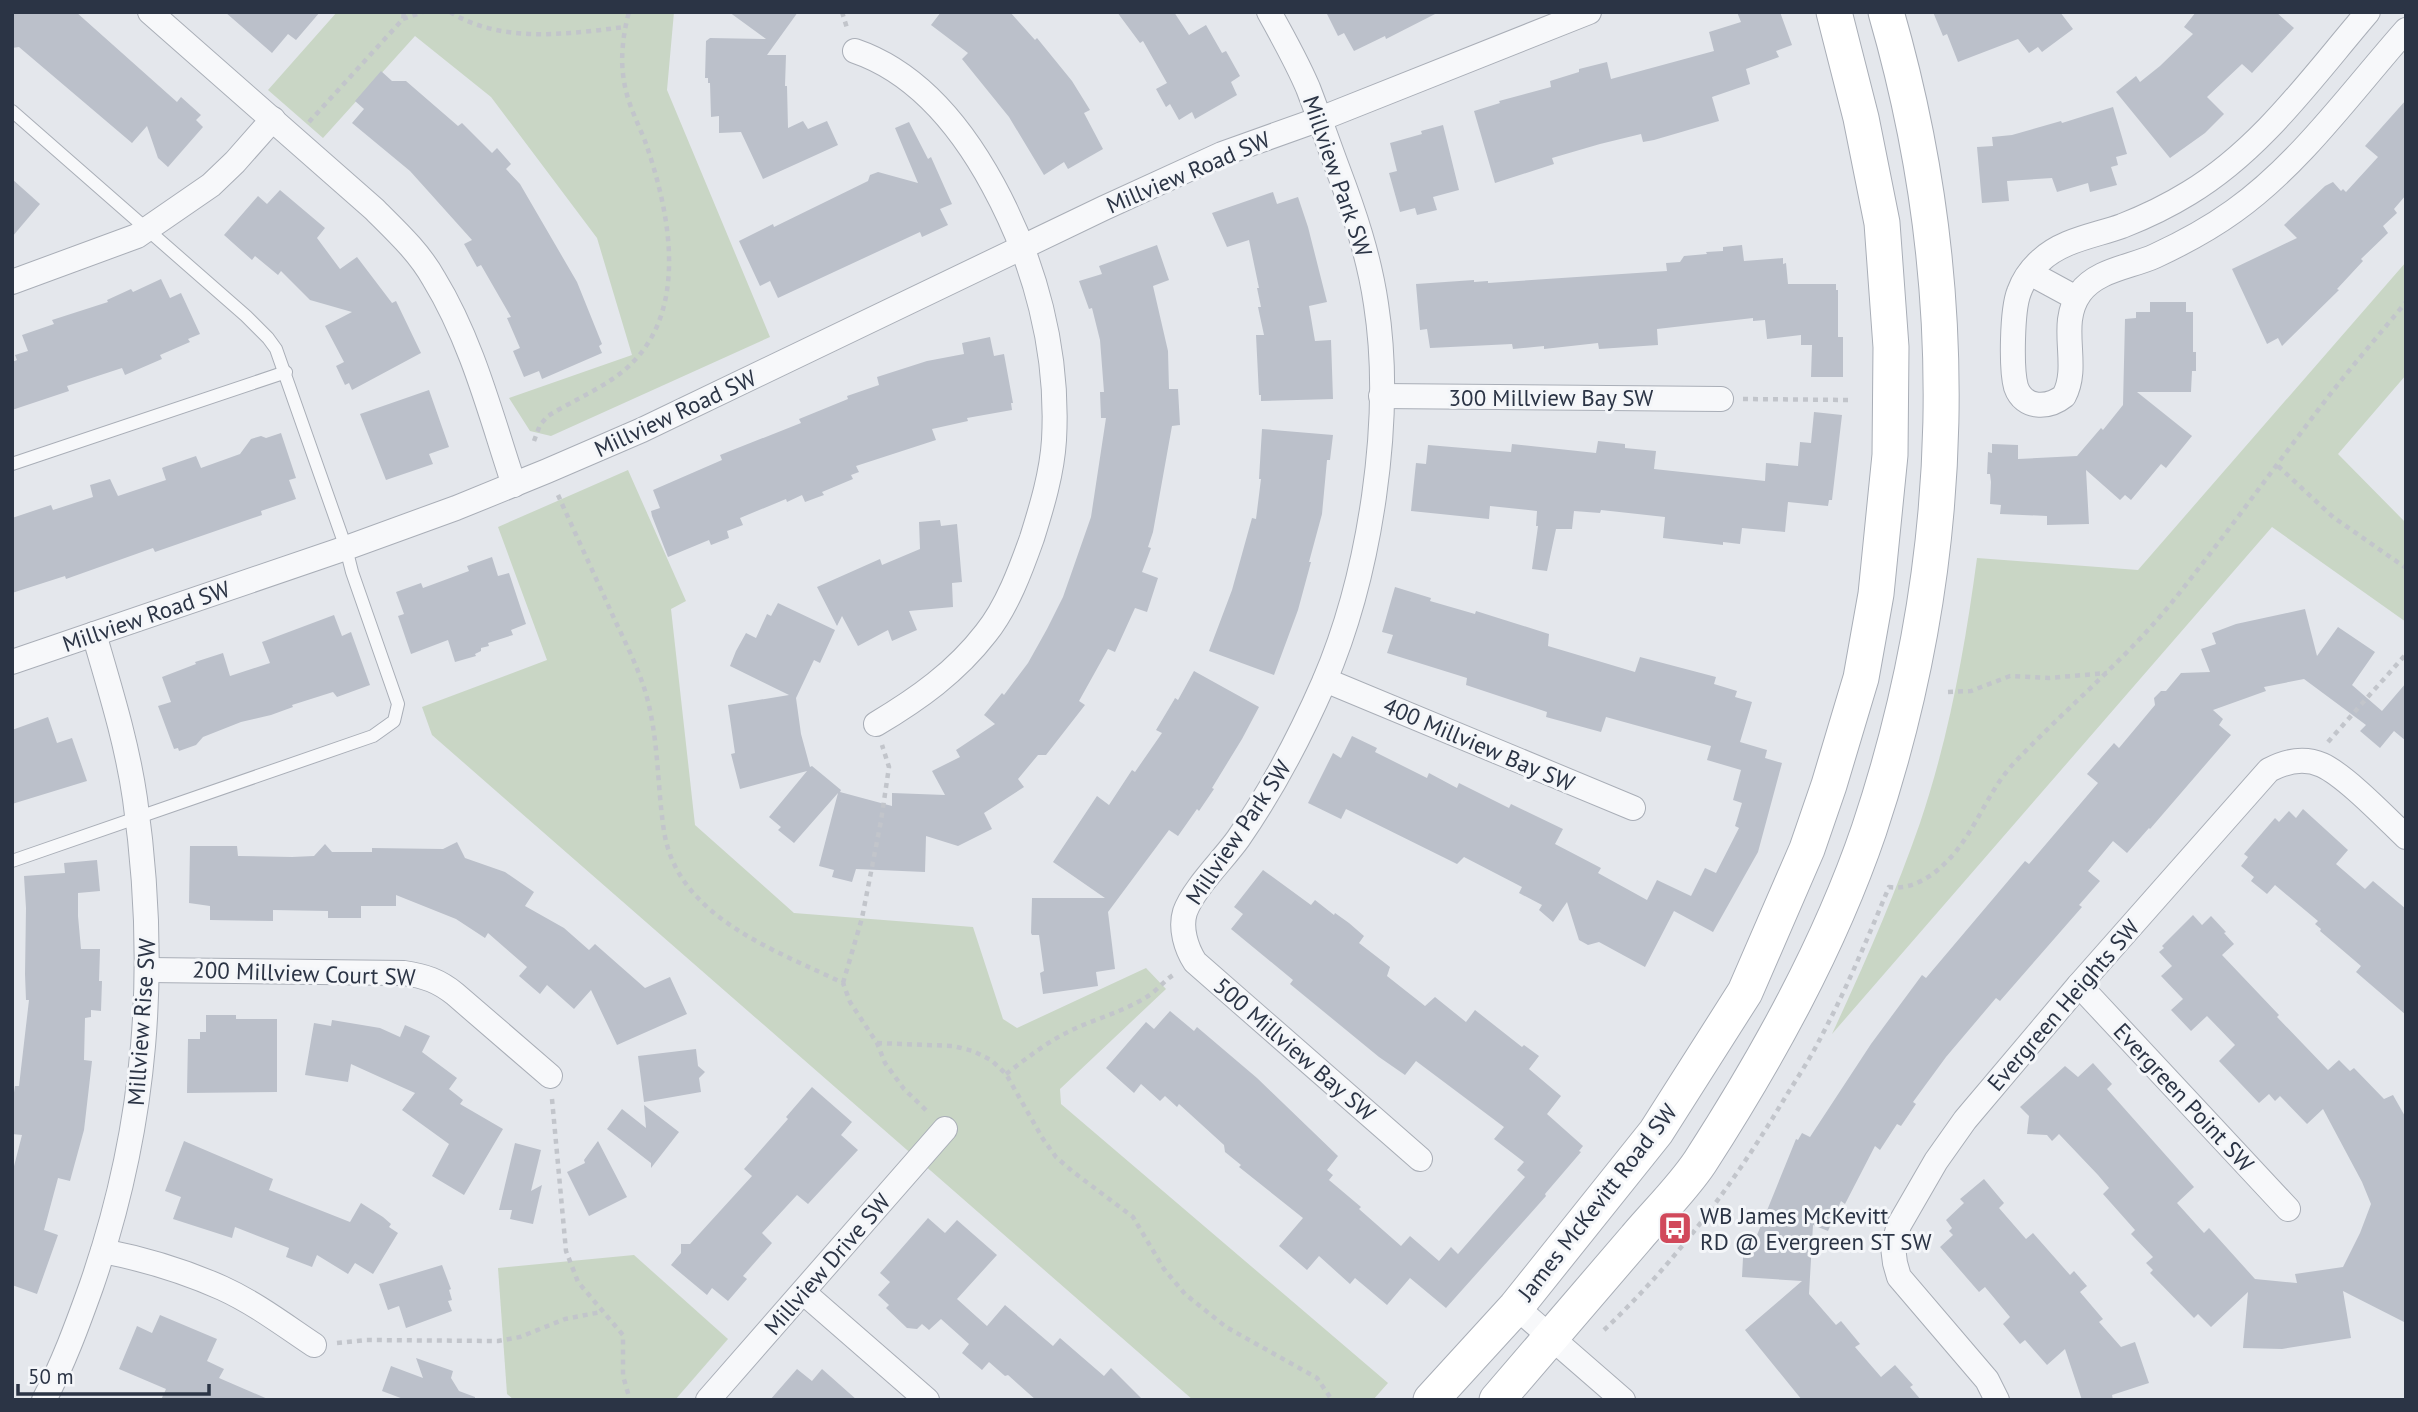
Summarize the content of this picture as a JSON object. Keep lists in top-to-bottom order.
{
  "streets": {
    "main road": ["James McKevitt Road SW"],
    "street": [
      "Millview Road SW",
      "Millview Park SW",
      "300 Millview Bay SW",
      "400 Millview Bay SW",
      "200 Millview Court SW",
      "Evergreen Heights SW",
      "Millview Rise SW",
      "500 Millview Bay SW",
      "Evergreen Point SW",
      "Millview Drive SW"
    ]
  },
  "crossings": [
    ["Millview Road SW", "Millview Park SW"],
    ["Millview Road SW", "Millview Rise SW"],
    ["Millview Park SW", "300 Millview Bay SW"],
    ["Millview Park SW", "400 Millview Bay SW"],
    ["Millview Park SW", "500 Millview Bay SW"],
    ["200 Millview Court SW", "Millview Rise SW"],
    ["Evergreen Heights SW", "Evergreen Point SW"]
  ],
  "places": {
    "bus stop": ["WB James McKevitt RD @ Evergreen ST SW"]
  },
  "scale_bar": "50 m"
}
